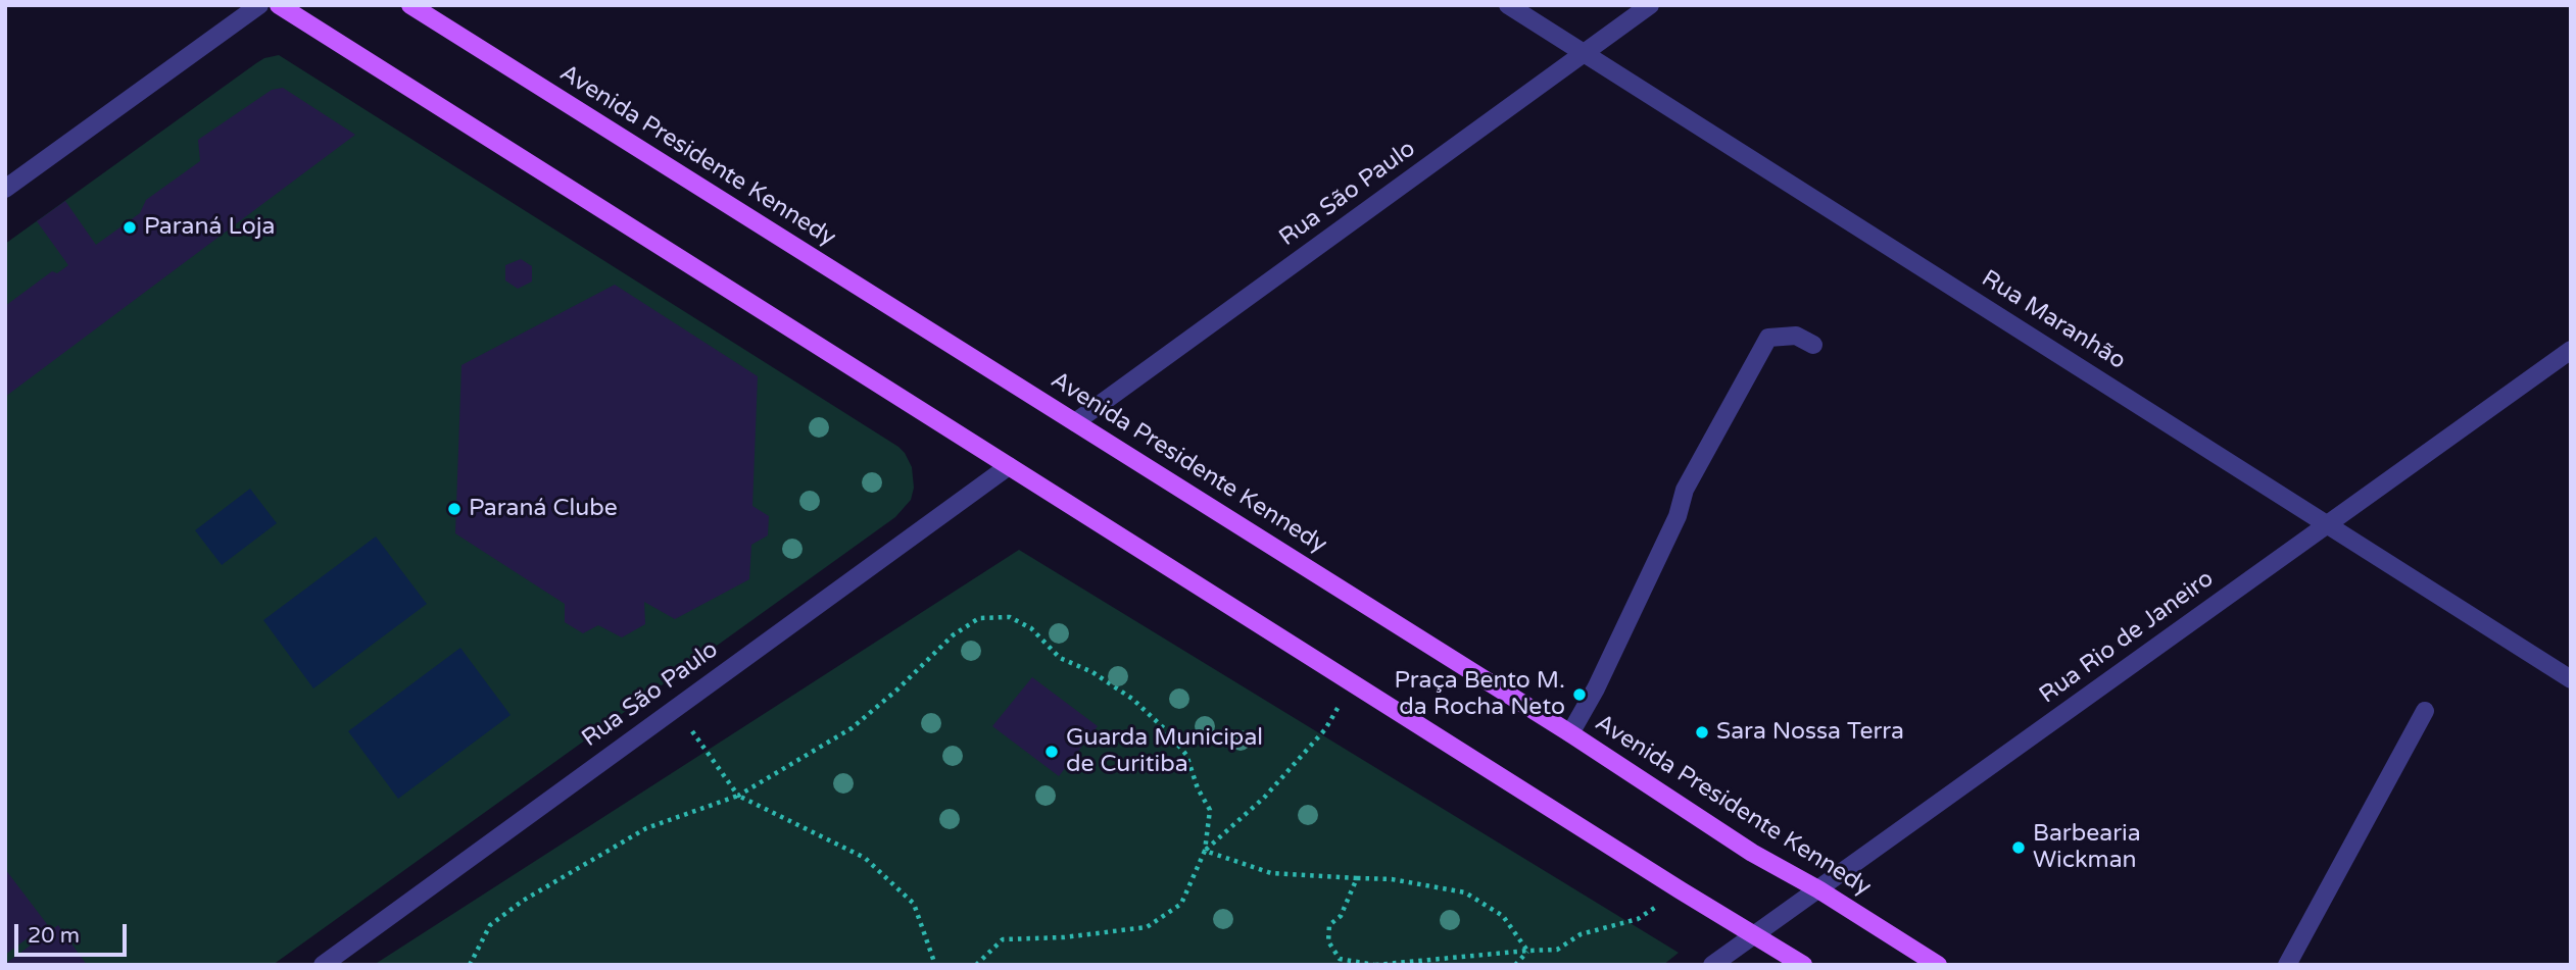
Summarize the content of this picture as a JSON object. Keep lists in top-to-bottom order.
{
  "streets": {
    "main road": ["Avenida Presidente Kennedy"],
    "street": ["Rua São Paulo", "Rua Maranhão", "Rua Rio de Janeiro"]
  },
  "crossings": [
    ["Avenida Presidente Kennedy", "Rua São Paulo"],
    ["Avenida Presidente Kennedy", "Rua Rio de Janeiro"],
    ["Rua São Paulo", "Rua Maranhão"],
    ["Rua Maranhão", "Rua Rio de Janeiro"]
  ],
  "places": [
    "Paraná Loja",
    "Paraná Clube",
    "Praça Bento M. da Rocha Neto",
    "Sara Nossa Terra",
    "Guarda Municipal de Curitiba",
    "Barbearia Wickman"
  ],
  "scale_bar": "20 m"
}
